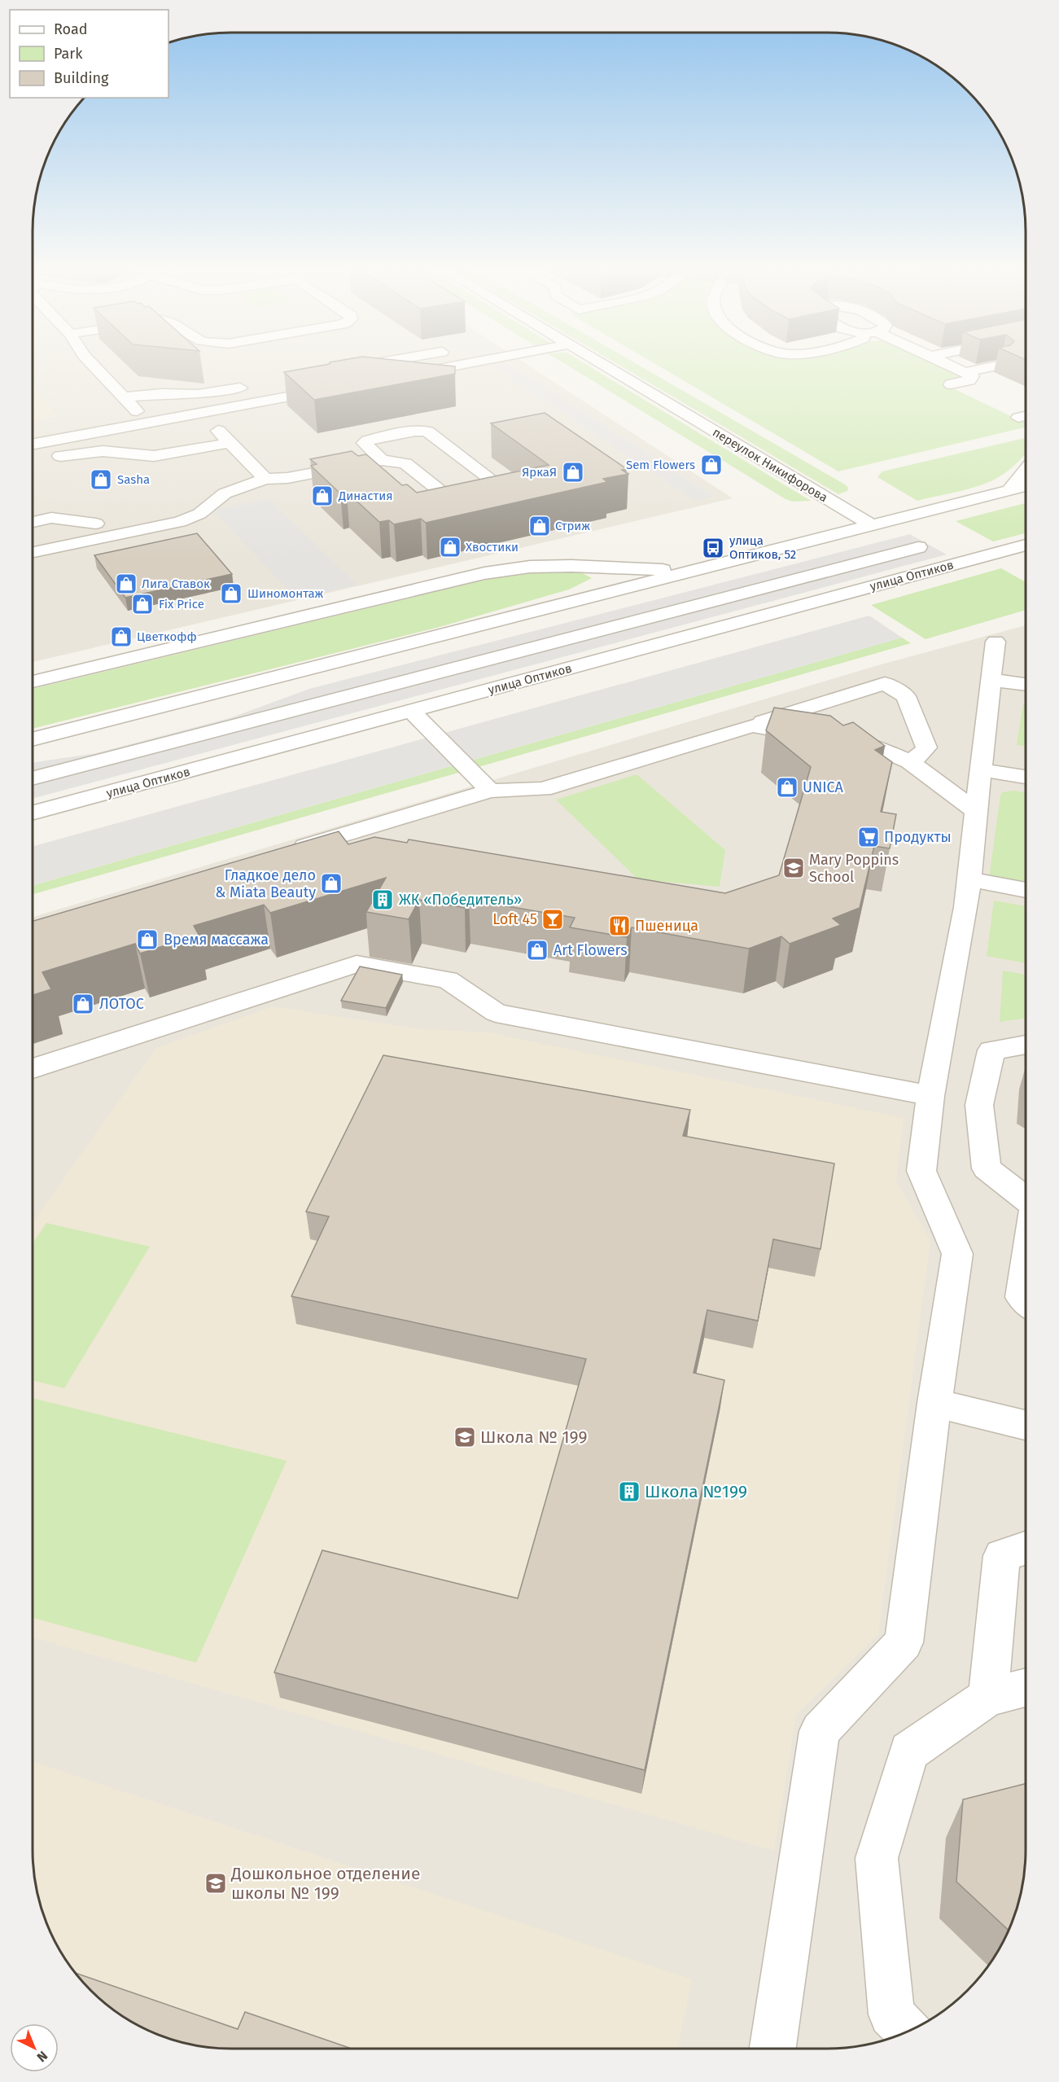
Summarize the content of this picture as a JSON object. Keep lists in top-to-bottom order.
{
  "streets": {
    "street": ["переулок Никифорова", "улица Оптиков"]
  },
  "places": {
    "shop": [
      "Sem Flowers",
      "ЯркаЯ",
      "Sasha",
      "Династия",
      "Стриж",
      "Хвостики",
      "Лига Ставок",
      "Шиномонтаж",
      "Fix Price",
      "Цветкофф",
      "UNICA",
      "Гладкое дело & Miata Beauty",
      "Время массажа",
      "Art Flowers",
      "ЛОТОС"
    ],
    "bus stop": ["улица Оптиков, 52"],
    "supermarket": ["Продукты"],
    "school or university": ["Mary Poppins School", "Школа № 199", "Дошкольное отделение школы № 199"],
    "building": ["ЖК «Победитель»", "Школа №199"],
    "bar": ["Loft 45"],
    "restaurant": ["Пшеница"]
  },
  "legend": ["Road", "Park", "Building"],
  "north": "bottom right"
}
